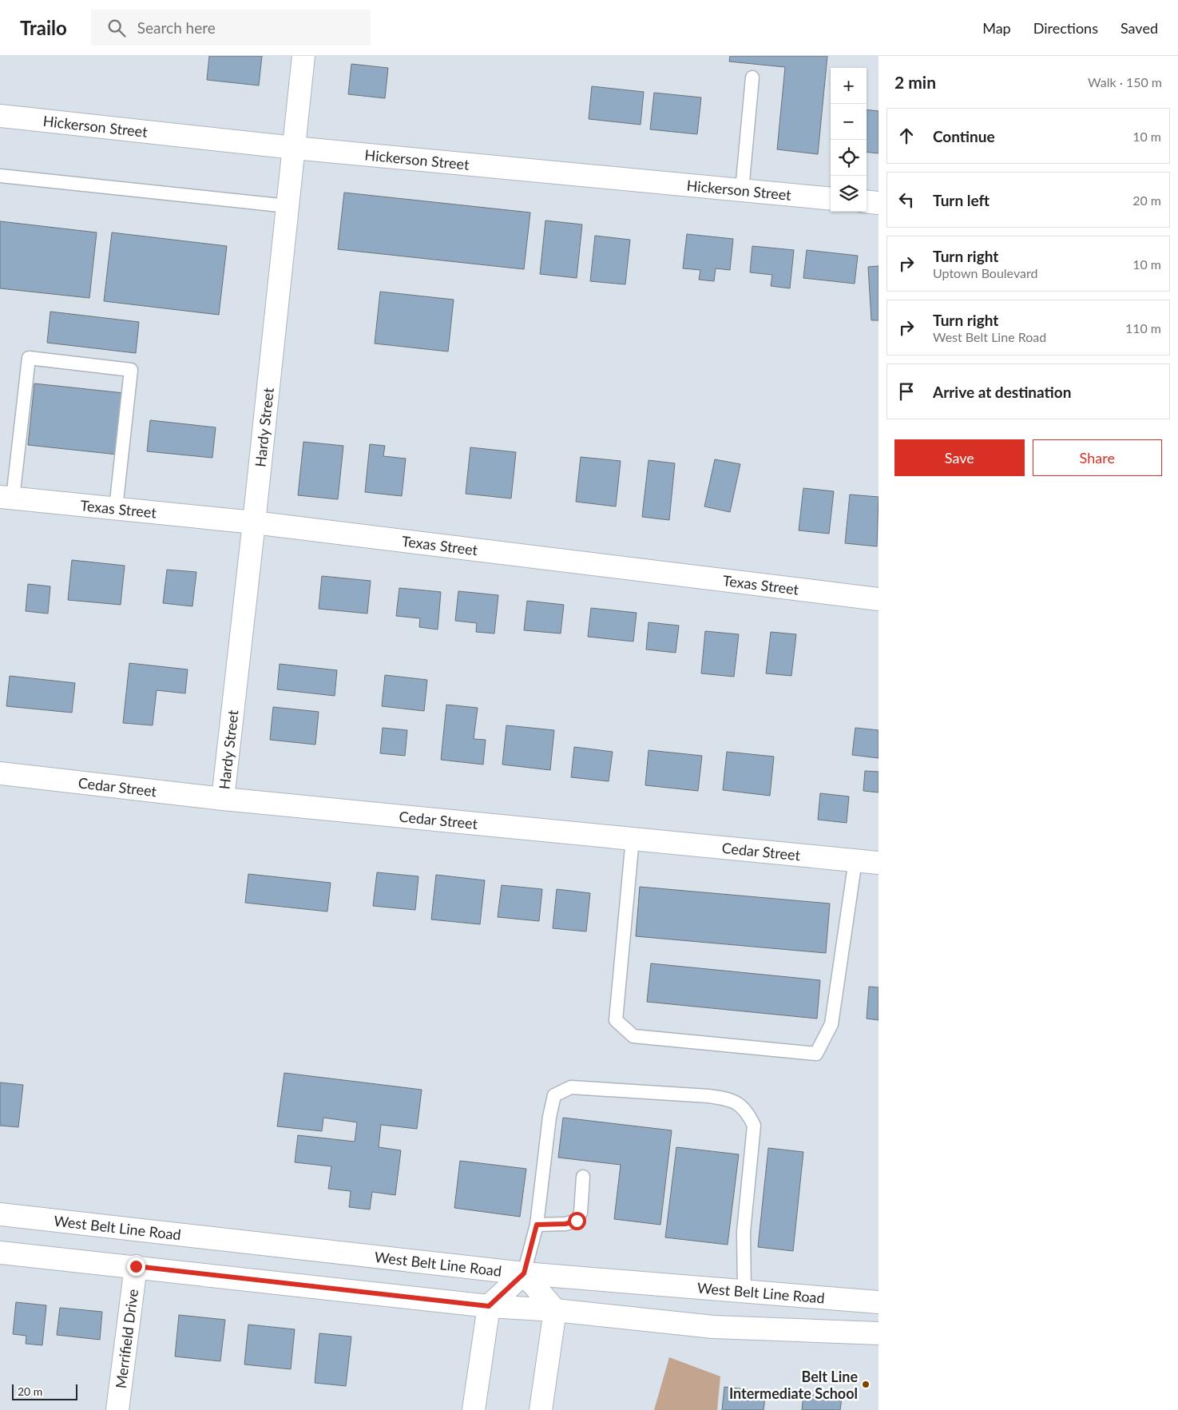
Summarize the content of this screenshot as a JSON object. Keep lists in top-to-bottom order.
{
  "streets": {
    "street": [
      "Hickerson Street",
      "Hardy Street",
      "Texas Street",
      "Cedar Street",
      "West Belt Line Road",
      "Merrifield Drive"
    ]
  },
  "crossings": [
    ["Hickerson Street", "Hardy Street"],
    ["Hardy Street", "Texas Street"],
    ["Hardy Street", "Cedar Street"]
  ],
  "places": ["Belt Line Intermediate School"],
  "scale_bar": "20 m",
  "page": {
    "header": "Trailo",
    "search": "Search here",
    "nav": ["Map", "Directions", "Saved"],
    "heading": ["2 min", "Walk · 150 m"],
    "map_buttons": ["+", "−"],
    "list": [
      ["Continue", "10 m"],
      ["Turn left", "20 m"],
      ["Turn right", "Uptown Boulevard", "10 m"],
      ["Turn right", "West Belt Line Road", "110 m"],
      "Arrive at destination"
    ],
    "buttons": ["Save", "Share"],
    "scale": "20 m"
  }
}
